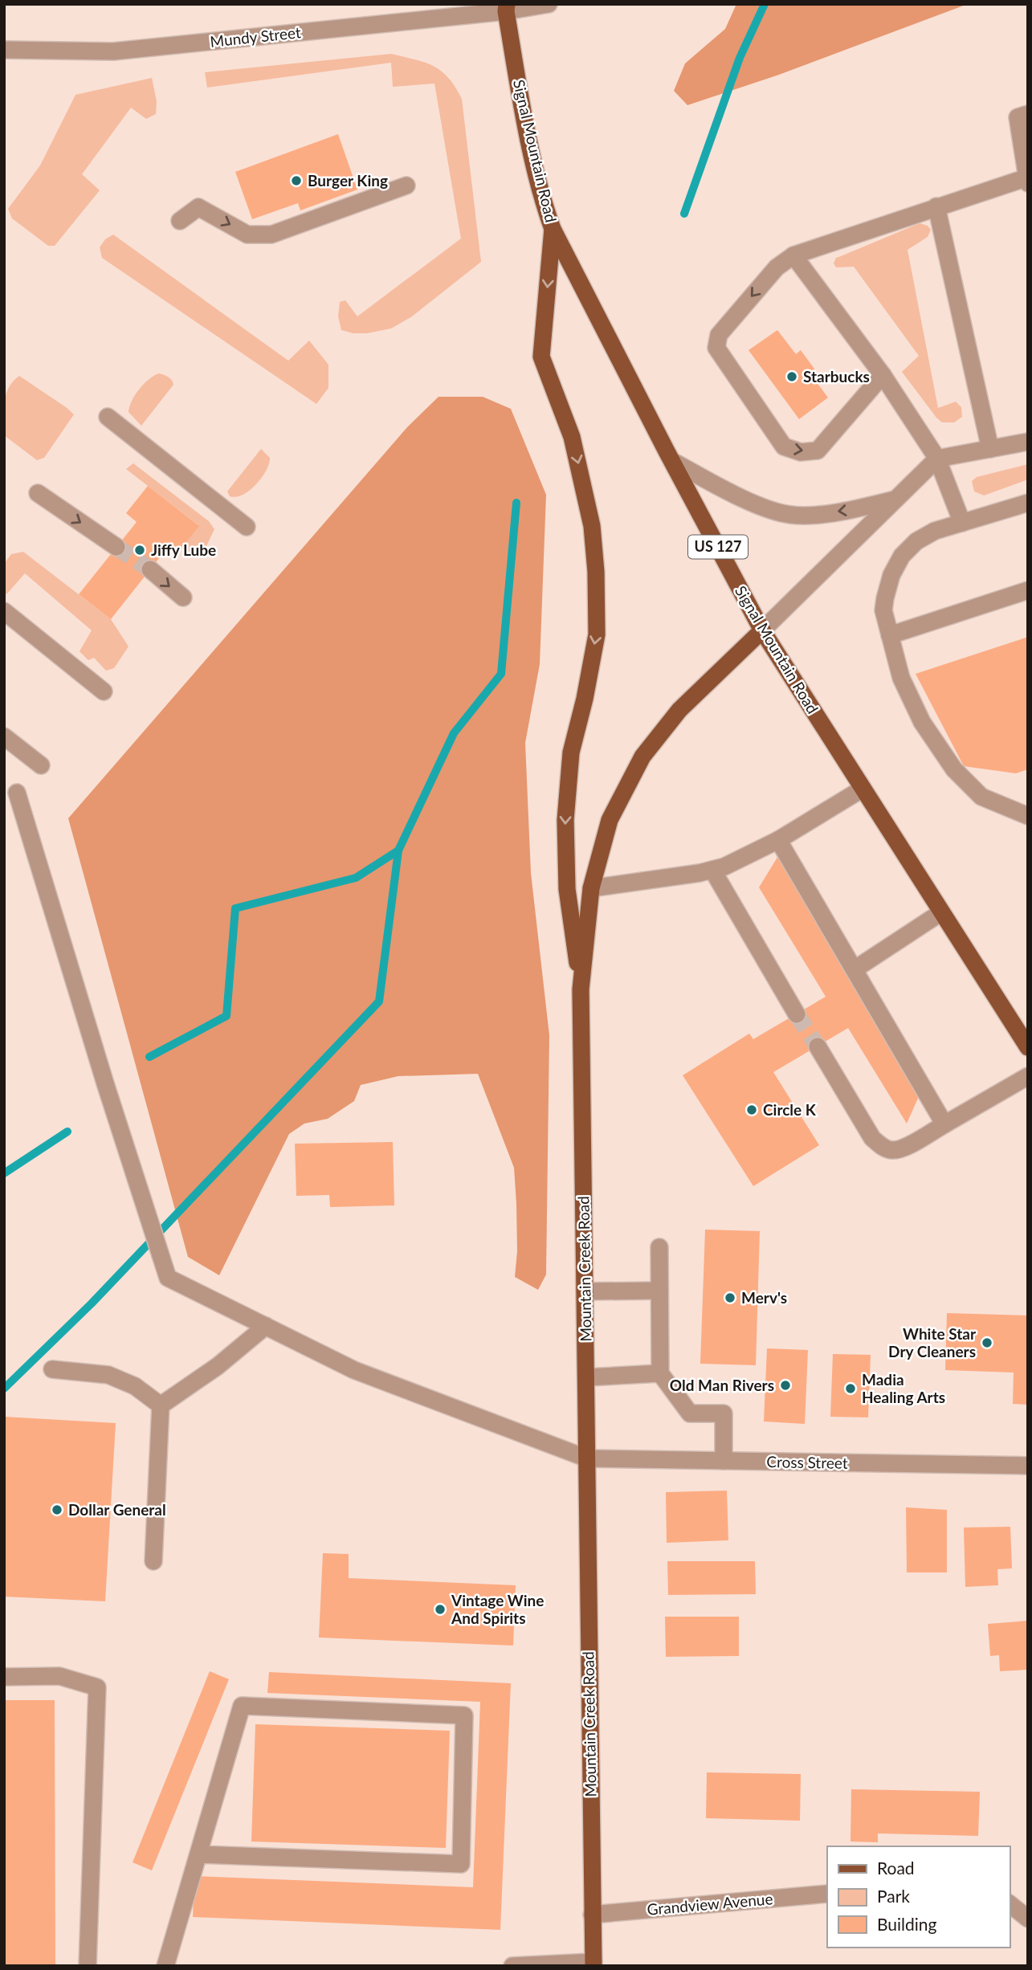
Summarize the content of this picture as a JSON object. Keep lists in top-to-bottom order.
{
  "streets": {
    "main road": ["Signal Mountain Road", "US 127", "Mountain Creek Road"],
    "street": ["Mundy Street", "Cross Street", "Grandview Avenue"]
  },
  "crossings": [
    ["Mundy Street", "Signal Mountain Road"],
    ["Signal Mountain Road", "Mountain Creek Road"],
    ["Mountain Creek Road", "Cross Street"],
    ["Mountain Creek Road", "Grandview Avenue"]
  ],
  "places": [
    "Burger King",
    "Starbucks",
    "Jiffy Lube",
    "Circle K",
    "Merv's",
    "White Star Dry Cleaners",
    "Old Man Rivers",
    "Madia Healing Arts",
    "Dollar General",
    "Vintage Wine And Spirits"
  ],
  "legend": ["Road", "Park", "Building"]
}
